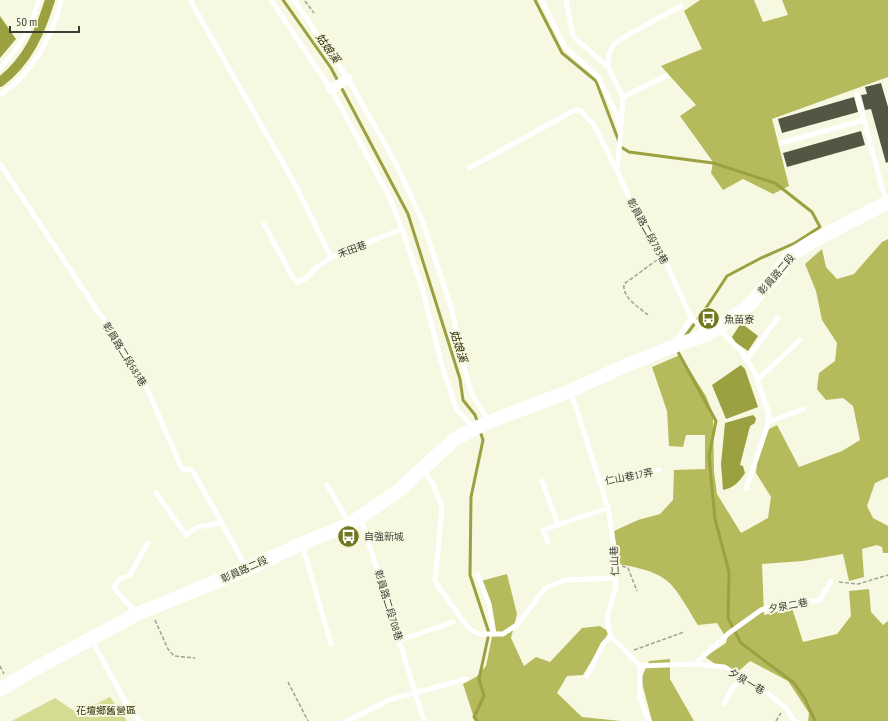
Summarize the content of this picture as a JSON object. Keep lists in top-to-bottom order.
{
  "streets": {
    "main road": ["彰員路二段"],
    "lane": [
      "彰員路二段783巷",
      "禾田巷",
      "彰員路二段683巷",
      "仁山巷17弄",
      "仁山巷",
      "彰員路二段708巷",
      "夕泉二巷",
      "夕泉一巷"
    ]
  },
  "crossings": [
    ["彰員路二段783巷", "彰員路二段"],
    ["彰員路二段", "彰員路二段683巷"],
    ["彰員路二段", "仁山巷"],
    ["彰員路二段", "彰員路二段708巷"],
    ["仁山巷17弄", "仁山巷"],
    ["夕泉二巷", "夕泉一巷"]
  ],
  "water": ["姑娘溪"],
  "parks": ["花壇鄉舊營區"],
  "places": {
    "bus stop": ["魚苗寮", "自強新城"]
  },
  "scale_bar": "50 m"
}
